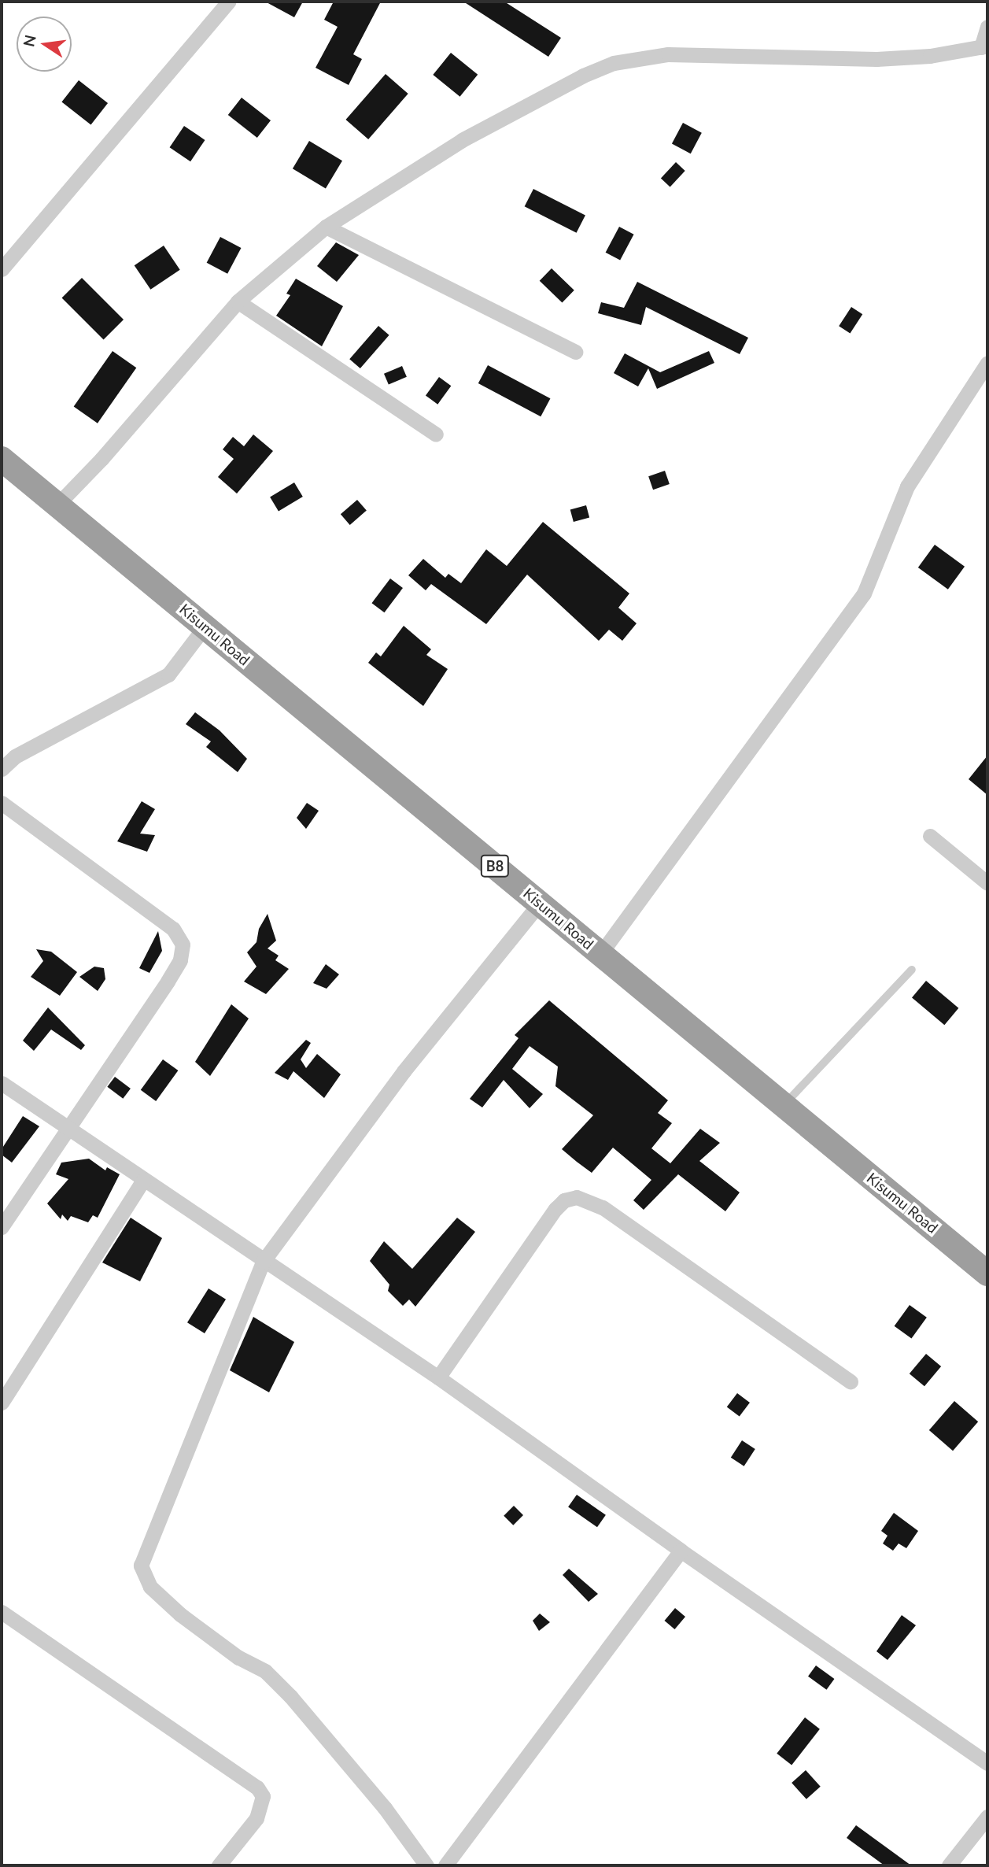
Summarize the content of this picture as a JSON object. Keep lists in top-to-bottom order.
{
  "streets": {
    "highway": ["Kisumu Road", "B8"]
  },
  "north": "left"
}
